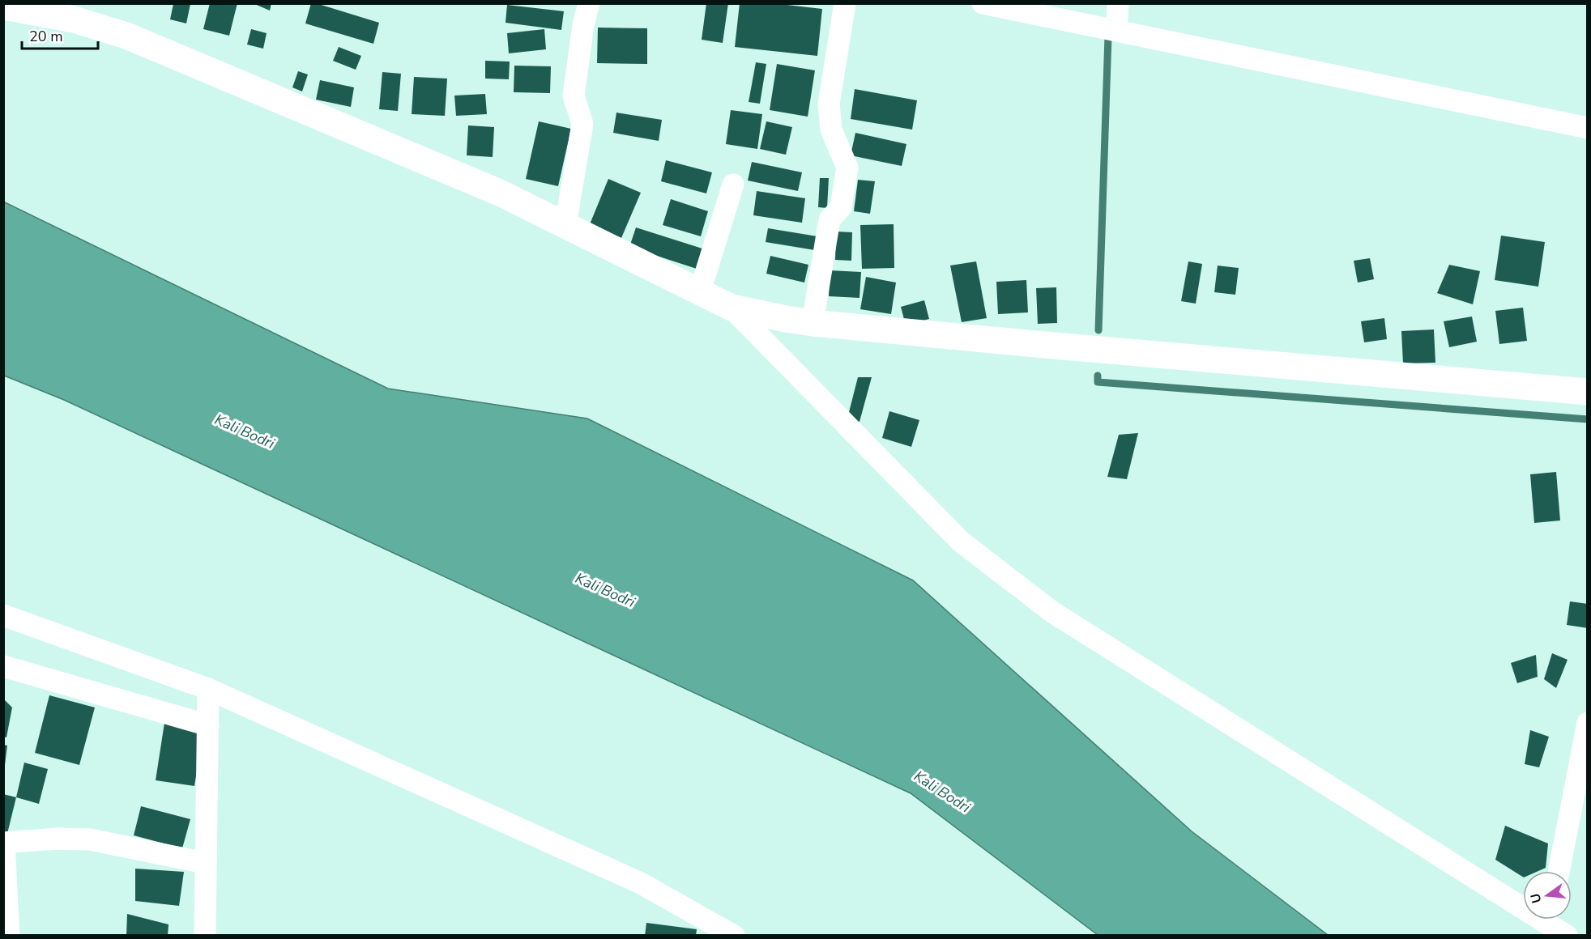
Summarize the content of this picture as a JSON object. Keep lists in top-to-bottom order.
{
  "water": ["Kali Bodri"],
  "scale_bar": "20 m",
  "north": "left"
}
